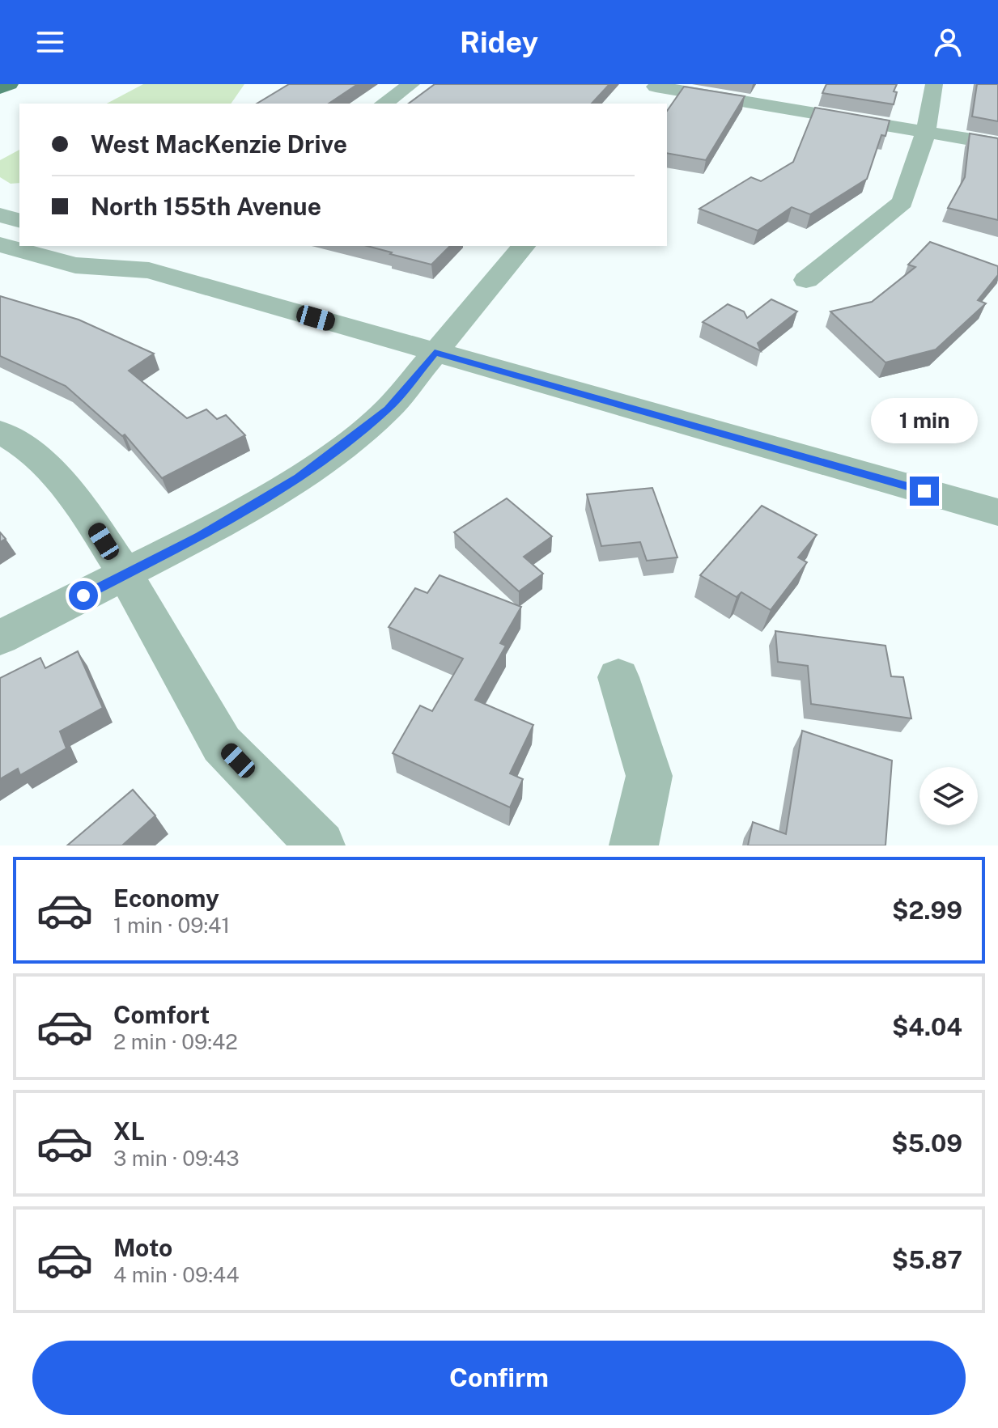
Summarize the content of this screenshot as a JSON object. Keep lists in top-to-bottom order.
{
  "page": {
    "header": "Ridey",
    "banner": ["West MacKenzie Drive", "North 155th Avenue"],
    "bubble": "1 min",
    "list": [
      {
        "name": "Economy",
        "note": "1 min · 09:41",
        "value": "$2.99"
      },
      {
        "name": "Comfort",
        "note": "2 min · 09:42",
        "value": "$4.04"
      },
      {
        "name": "XL",
        "note": "3 min · 09:43",
        "value": "$5.09"
      },
      {
        "name": "Moto",
        "note": "4 min · 09:44",
        "value": "$5.87"
      }
    ],
    "buttons": "Confirm"
  }
}
